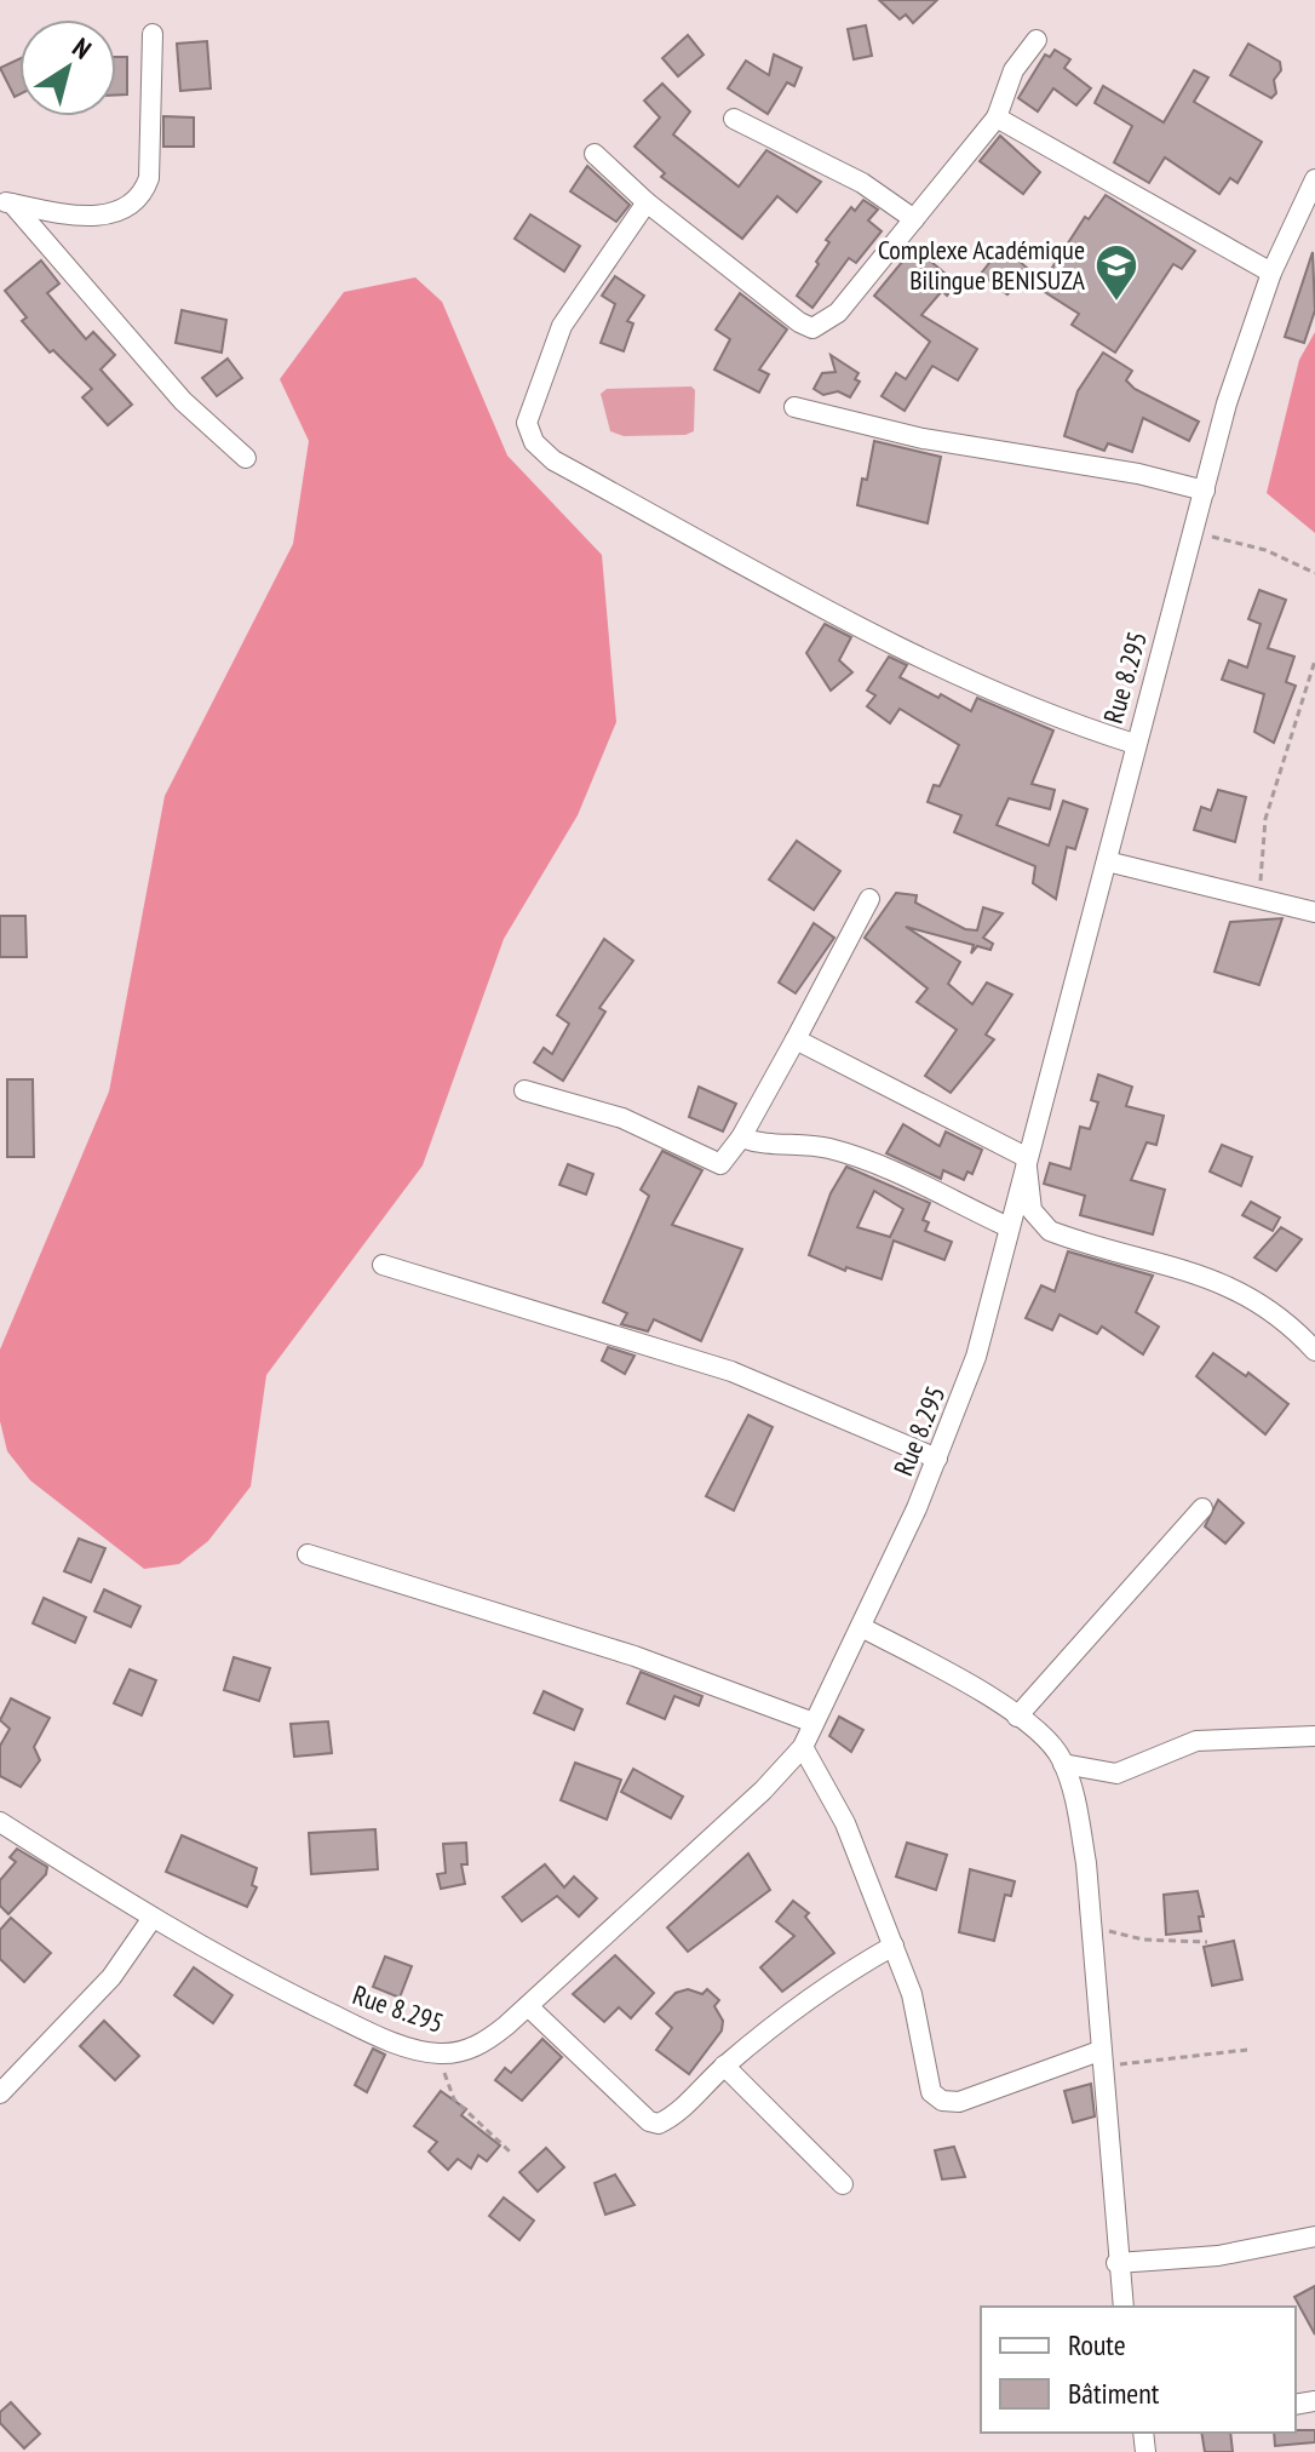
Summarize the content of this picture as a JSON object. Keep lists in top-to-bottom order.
{
  "streets": {
    "street": ["Rue 8.295"]
  },
  "places": {
    "school or university": ["Complexe Académique Bilingue BENISUZA"]
  },
  "legend": ["Route", "Bâtiment"],
  "north": "top right"
}
